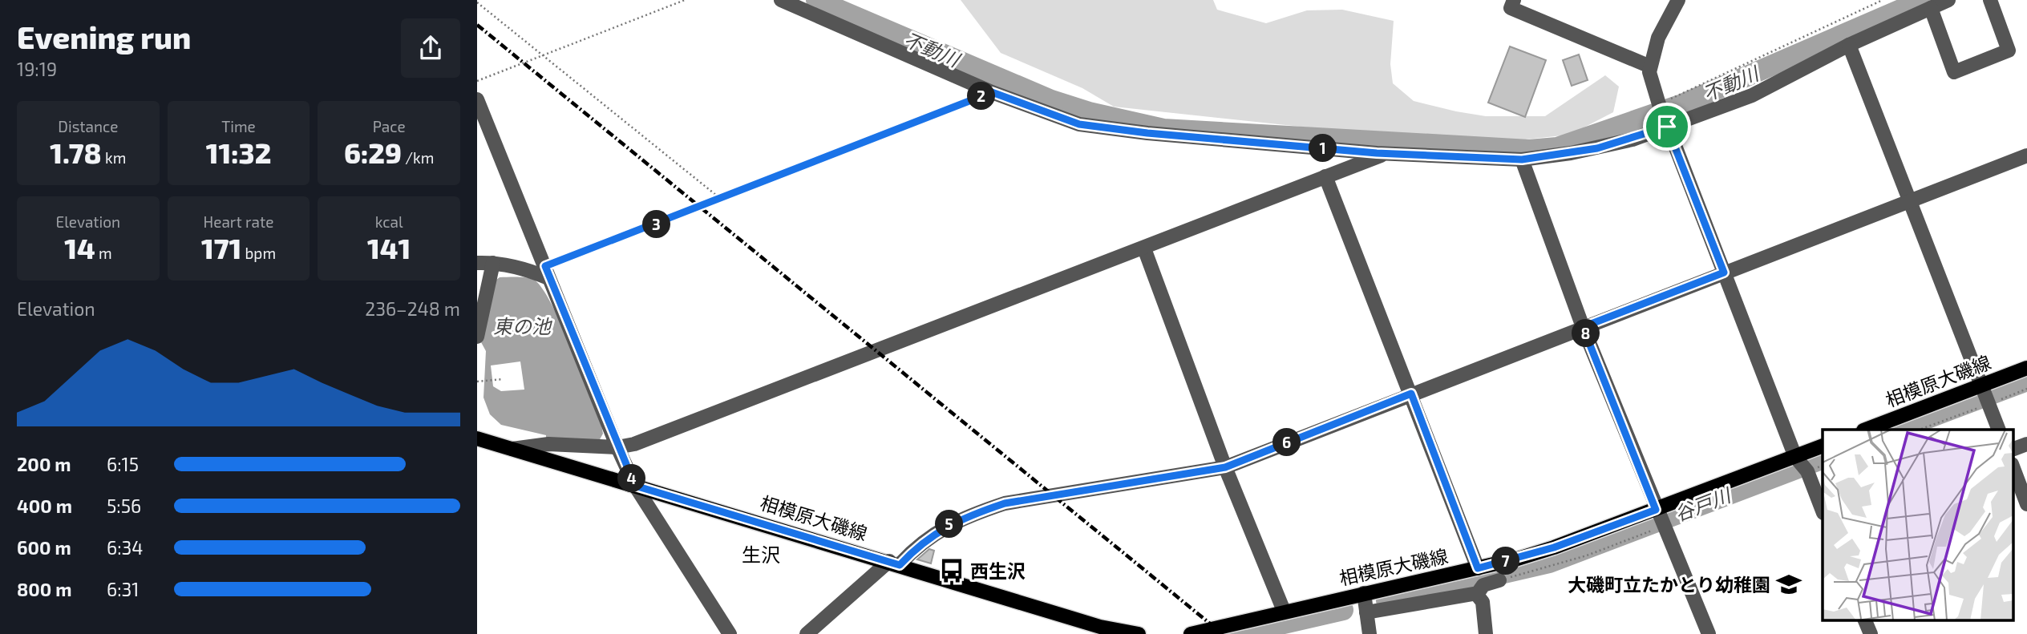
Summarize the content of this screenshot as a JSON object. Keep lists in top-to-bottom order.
{
  "streets": {
    "main road": ["相模原大磯線"]
  },
  "districts": ["生沢"],
  "water": ["不動川", "東の池", "谷戸川"],
  "places": {
    "bus stop": ["西生沢"],
    "school or university": ["大磯町立たかとり幼稚園"]
  },
  "page": {
    "heading": ["Evening run", "19:19"],
    "pins": [
      "2",
      "1",
      "3",
      "8",
      "6",
      "4",
      "5",
      "7"
    ],
    "stats": [
      ["Distance", "1.78 km"],
      ["Time", "11:32"],
      ["Pace", "6:29 /km"],
      ["Elevation", "14 m"],
      ["Heart rate", "171 bpm"],
      ["kcal", "141"]
    ],
    "chart": ["Elevation", "236–248 m"],
    "list": [
      {
        "name": "200 m",
        "note": "6:15"
      },
      {
        "name": "400 m",
        "note": "5:56"
      },
      {
        "name": "600 m",
        "note": "6:34"
      },
      {
        "name": "800 m",
        "note": "6:31"
      }
    ]
  }
}
